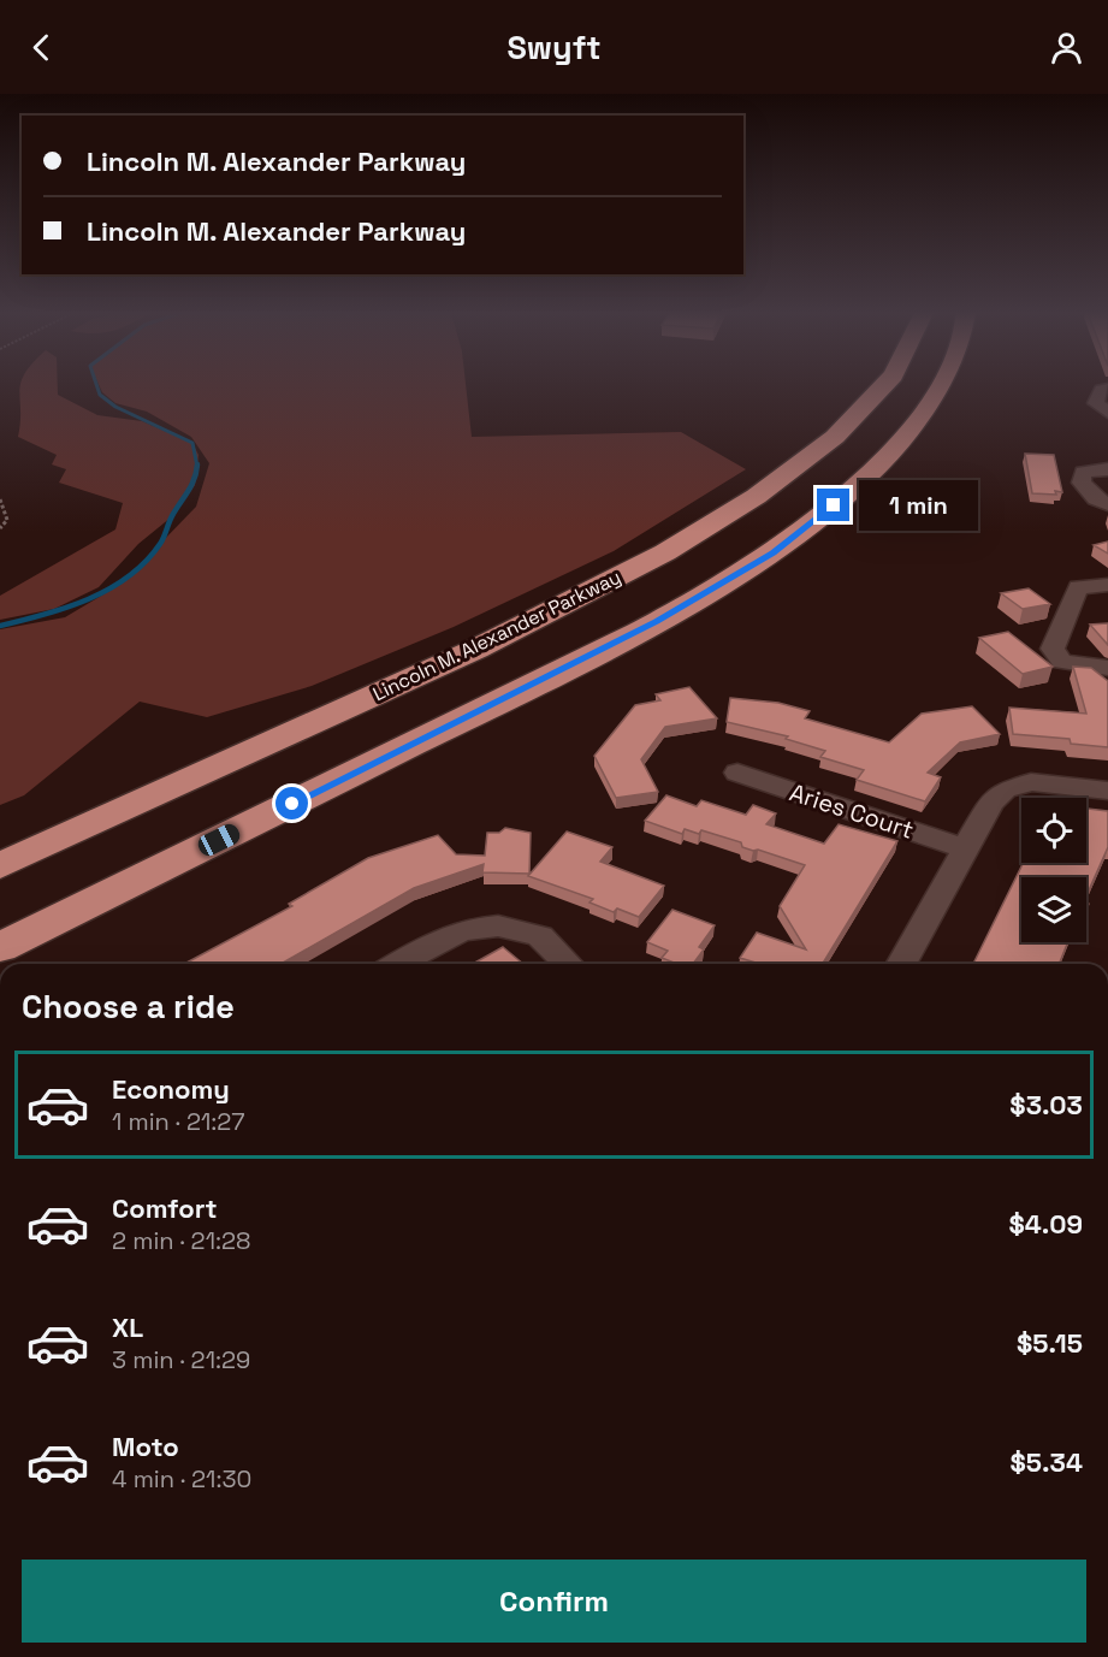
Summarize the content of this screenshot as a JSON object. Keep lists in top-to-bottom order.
{
  "streets": {
    "highway": ["Lincoln M. Alexander Parkway"],
    "street": ["Aries Court"]
  },
  "page": {
    "header": "Swyft",
    "banner": ["Lincoln M. Alexander Parkway", "Lincoln M. Alexander Parkway"],
    "bubble": "1 min",
    "heading": "Choose a ride",
    "list": [
      {
        "name": "Economy",
        "note": "1 min · 21:27",
        "value": "$3.03"
      },
      {
        "name": "Comfort",
        "note": "2 min · 21:28",
        "value": "$4.09"
      },
      {
        "name": "XL",
        "note": "3 min · 21:29",
        "value": "$5.15"
      },
      {
        "name": "Moto",
        "note": "4 min · 21:30",
        "value": "$5.34"
      }
    ],
    "buttons": "Confirm"
  }
}
